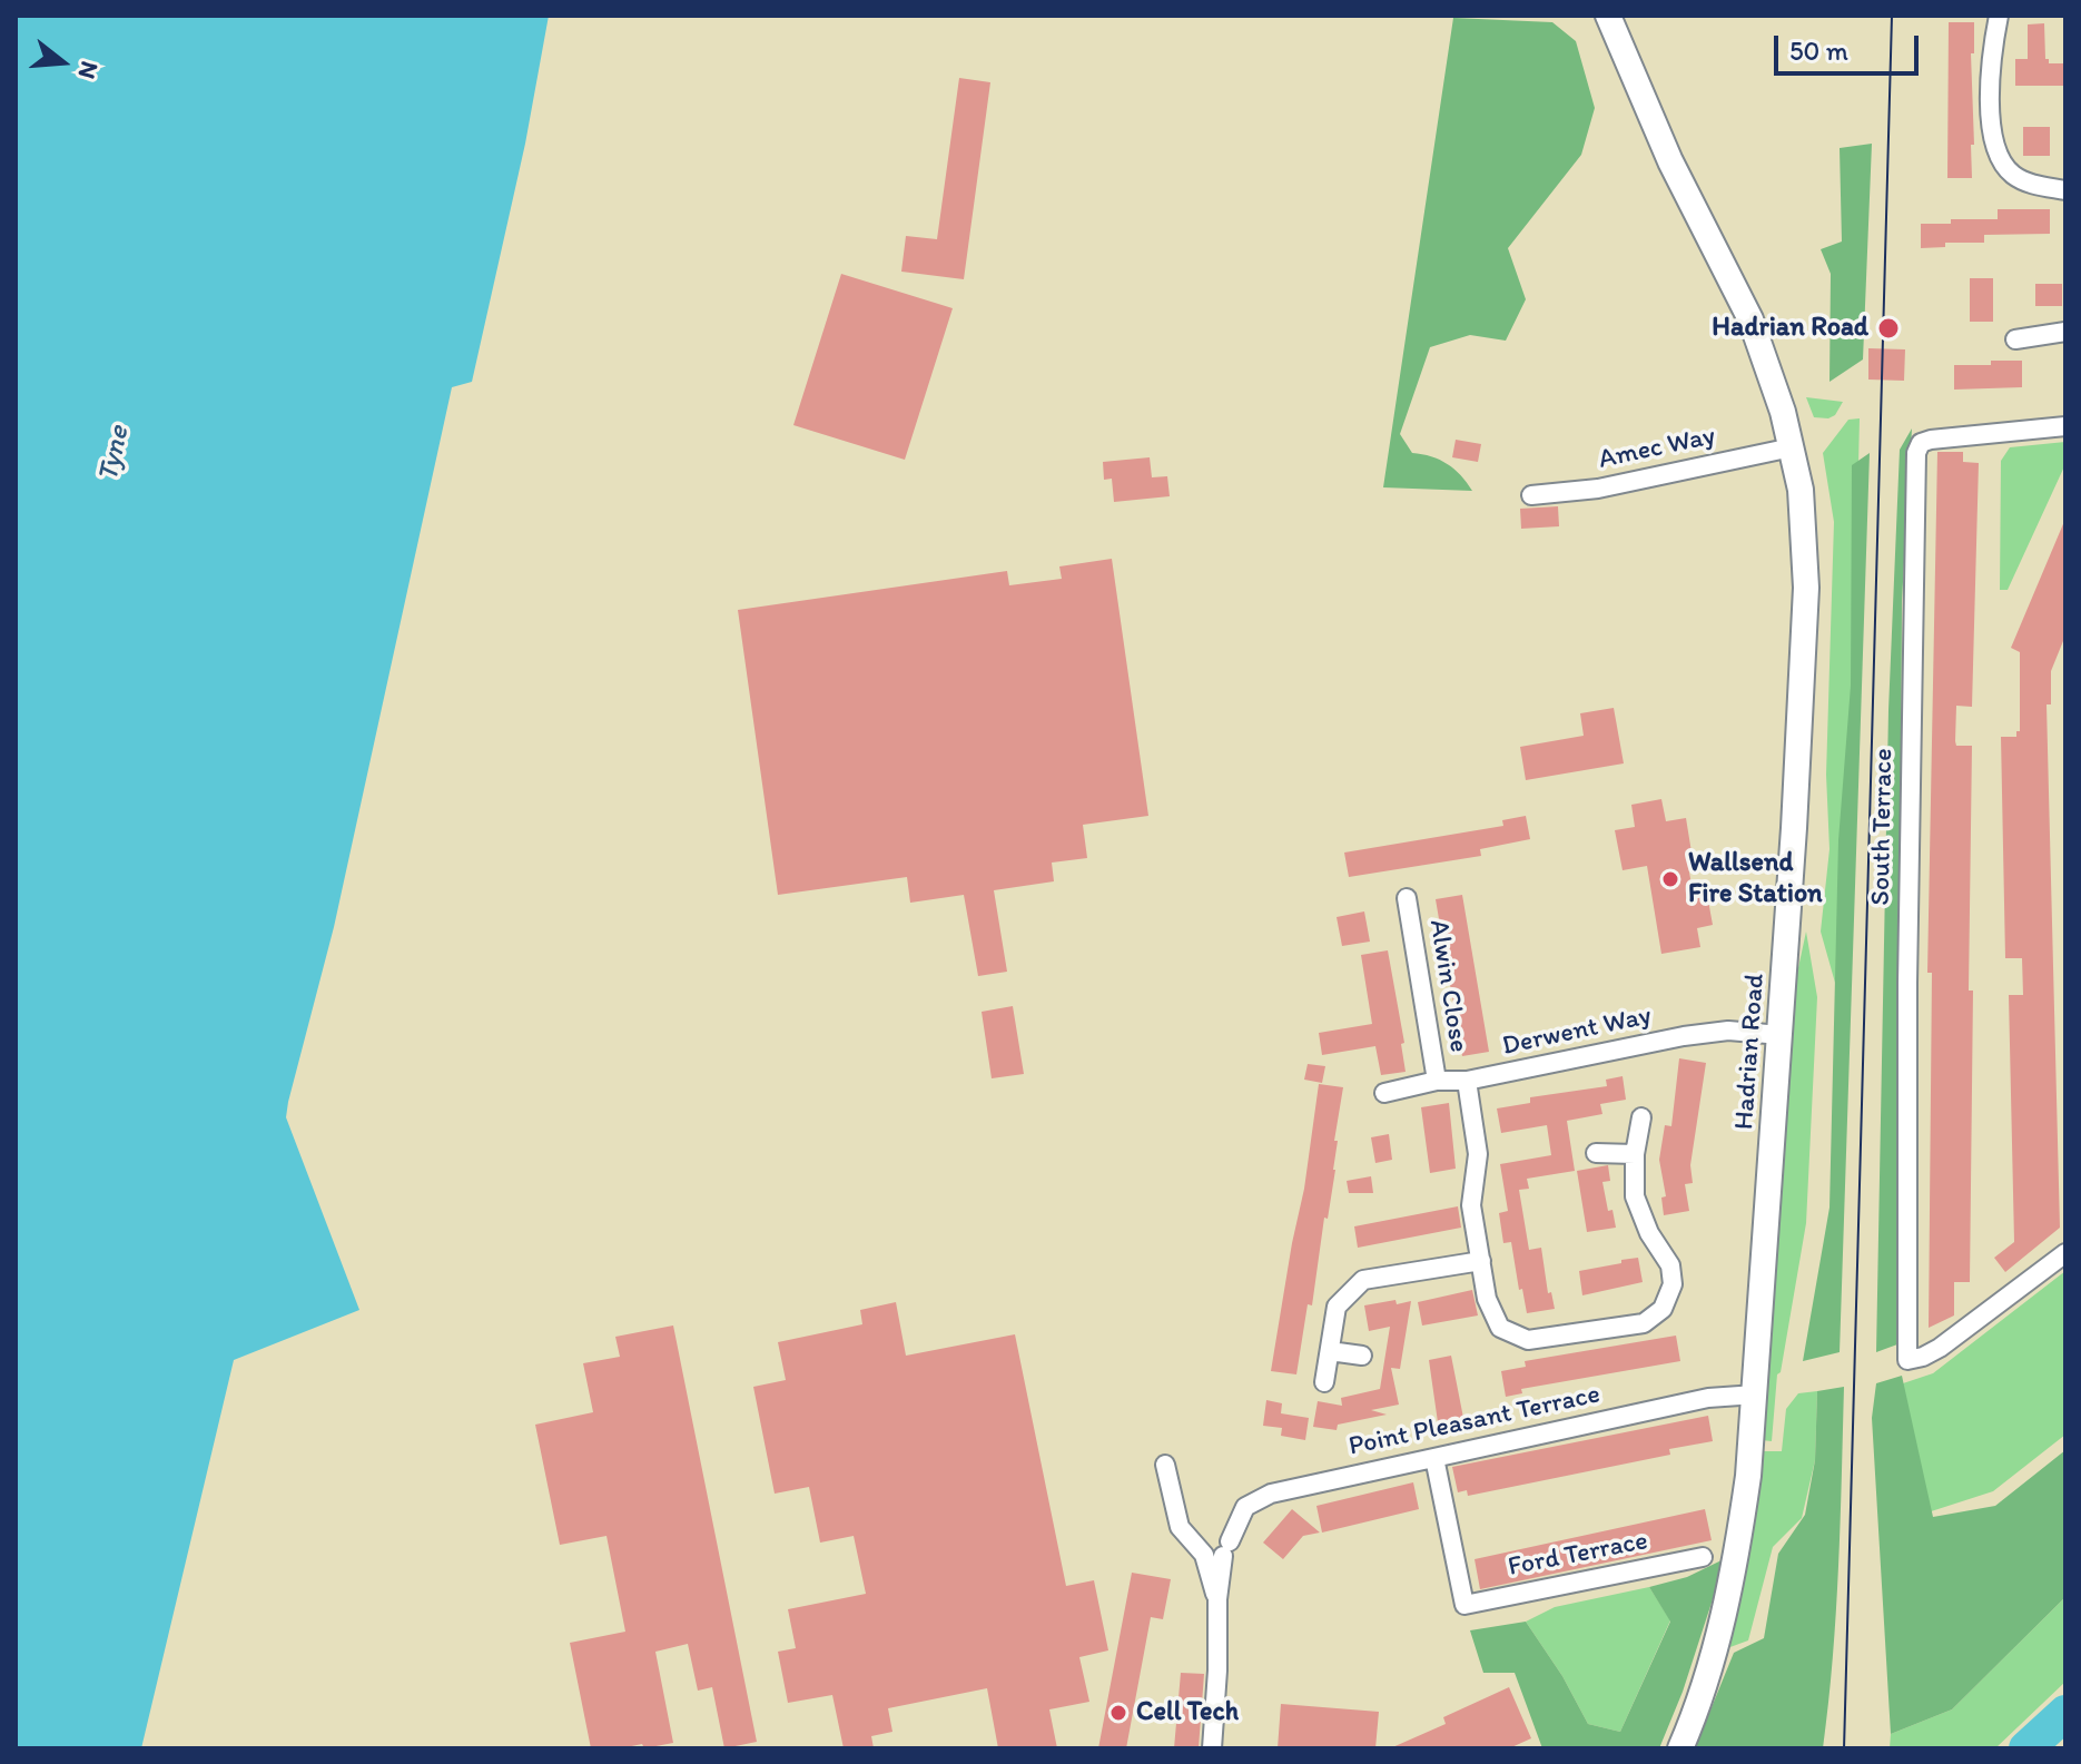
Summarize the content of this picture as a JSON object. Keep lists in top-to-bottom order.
{
  "streets": {
    "main road": ["Hadrian Road"],
    "street": [
      "Amec Way",
      "South Terrace",
      "Alwin Close",
      "Derwent Way",
      "Point Pleasant Terrace",
      "Ford Terrace"
    ]
  },
  "crossings": [
    ["Amec Way", "Hadrian Road"],
    ["Alwin Close", "Derwent Way"],
    ["Derwent Way", "Hadrian Road"],
    ["Hadrian Road", "Point Pleasant Terrace"],
    ["Point Pleasant Terrace", "Ford Terrace"]
  ],
  "water": ["Tyne"],
  "places": ["Hadrian Road", "Wallsend Fire Station", "Cell Tech"],
  "scale_bar": "50 m",
  "north": "right"
}
